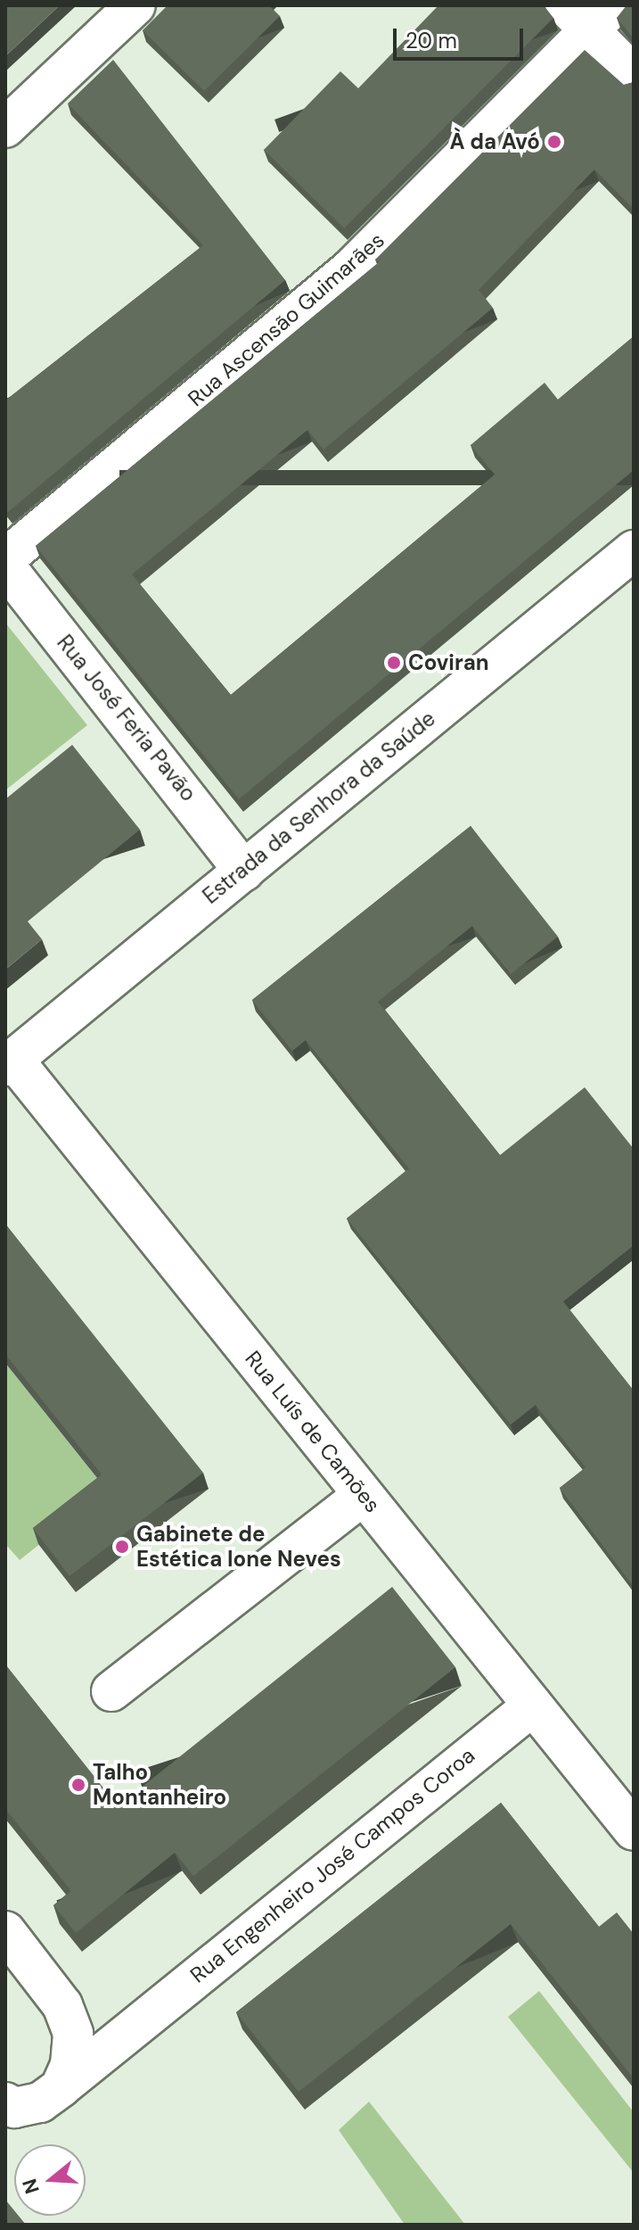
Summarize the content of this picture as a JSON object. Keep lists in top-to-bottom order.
{
  "streets": {
    "street": [
      "Rua Ascensão Guimarães",
      "Rua José Feria Pavão",
      "Estrada da Senhora da Saúde",
      "Rua Luís de Camões",
      "Rua Engenheiro José Campos Coroa"
    ]
  },
  "crossings": [
    ["Rua José Feria Pavão", "Estrada da Senhora da Saúde"],
    ["Estrada da Senhora da Saúde", "Rua Luís de Camões"],
    ["Rua Luís de Camões", "Rua Engenheiro José Campos Coroa"]
  ],
  "places": [
    "À da Avó",
    "Coviran",
    "Gabinete de Estética Ione Neves",
    "Talho Montanheiro"
  ],
  "scale_bar": "20 m",
  "north": "left"
}
